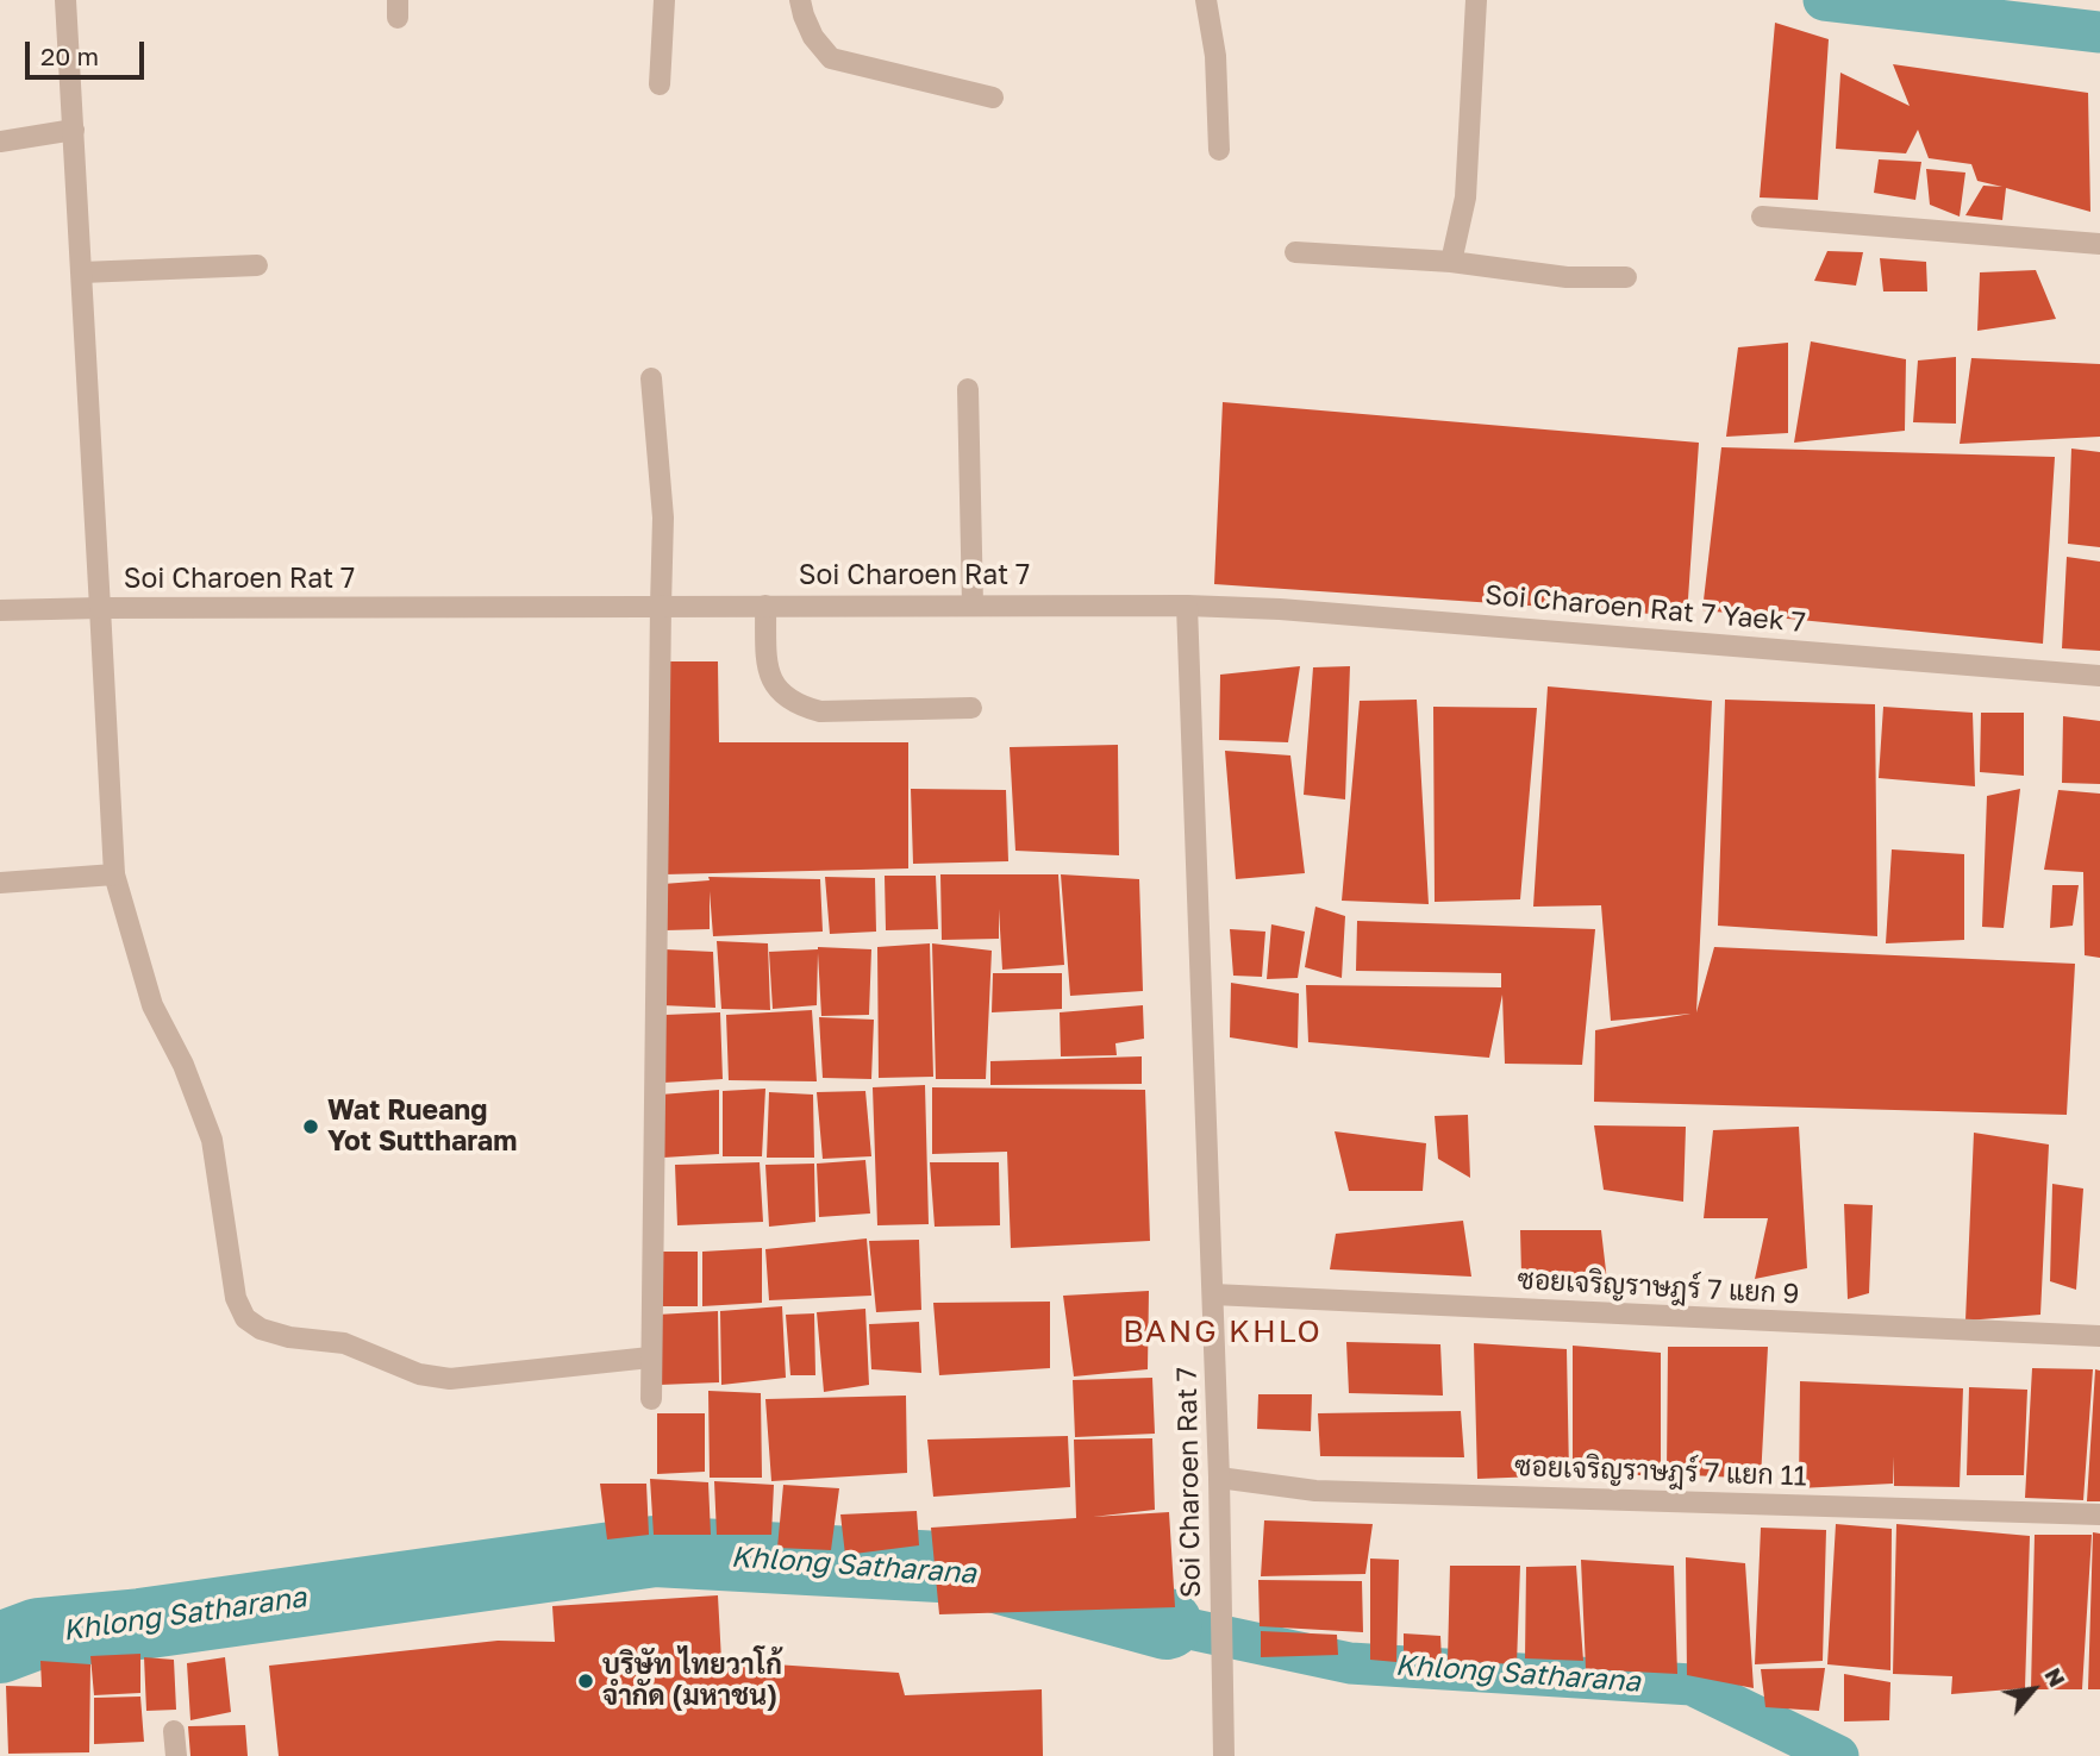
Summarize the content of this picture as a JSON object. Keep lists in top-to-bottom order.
{
  "streets": {
    "street": [
      "Soi Charoen Rat 7",
      "Soi Charoen Rat 7 Yaek 7",
      "ซอยเจริญราษฎร์ 7 แยก 9",
      "ซอยเจริญราษฎร์ 7 แยก 11"
    ]
  },
  "crossings": [
    ["Soi Charoen Rat 7", "Soi Charoen Rat 7 Yaek 7"],
    ["Soi Charoen Rat 7", "ซอยเจริญราษฎร์ 7 แยก 9"],
    ["Soi Charoen Rat 7", "ซอยเจริญราษฎร์ 7 แยก 11"]
  ],
  "districts": ["BANG KHLO"],
  "water": ["Khlong Satharana"],
  "places": ["Wat Rueang Yot Suttharam", "บริษัท ไทยวาโก้ จำกัด (มหาชน)"],
  "scale_bar": "20 m",
  "north": "top right"
}
